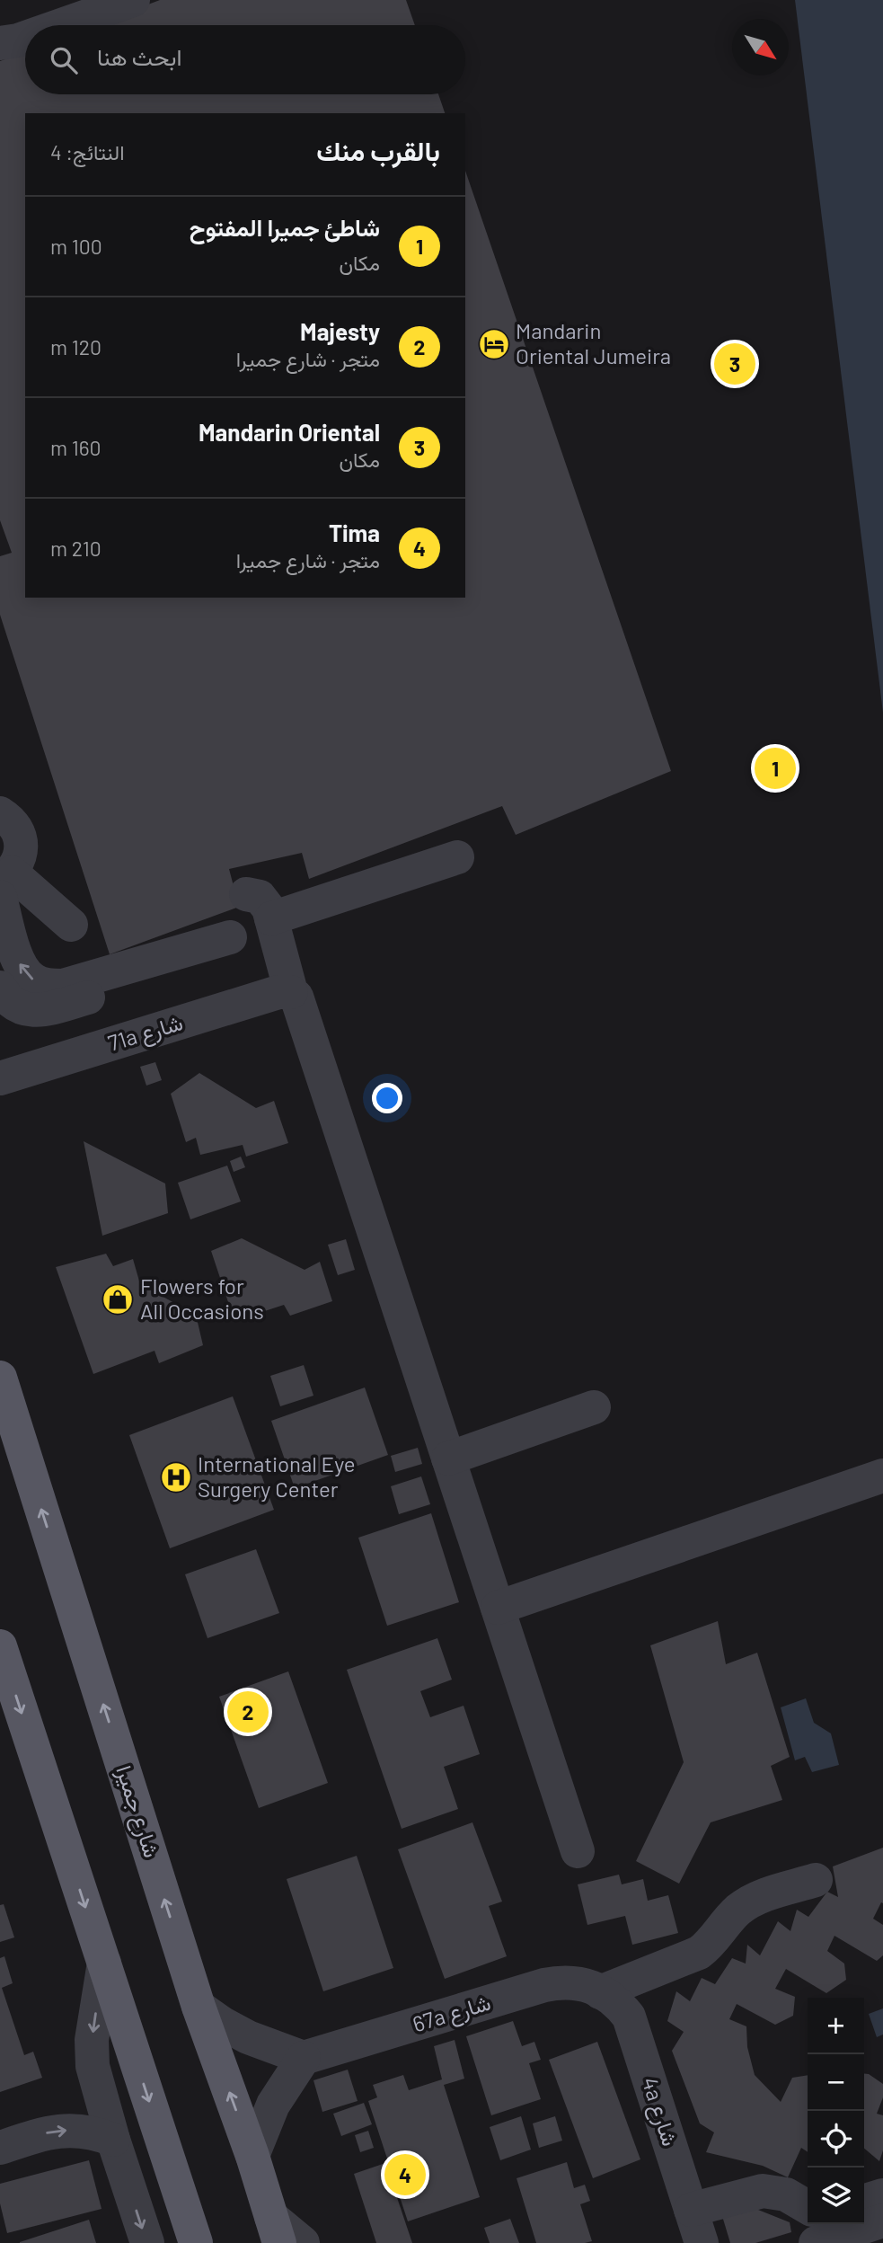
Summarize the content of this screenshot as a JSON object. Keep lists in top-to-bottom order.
{
  "streets": {
    "main road": ["شارع جميرا"],
    "street": ["71a شارع", "67a شارع", "4a شارع"]
  },
  "crossings": [
    ["67a شارع", "4a شارع"]
  ],
  "places": {
    "hotel": ["Mandarin Oriental Jumeira"],
    "shop": ["Flowers for All Occasions"],
    "hospital": ["International Eye Surgery Center"]
  },
  "north": "bottom right",
  "page": {
    "search": "ابحث هنا",
    "heading": ["بالقرب منك", "النتائج: 4"],
    "list": [
      {
        "mark": "1",
        "name": "شاطئ جميرا المفتوح",
        "note": "مكان",
        "value": "100 m"
      },
      {
        "mark": "2",
        "name": "Majesty",
        "note": "متجر · شارع جميرا",
        "value": "120 m"
      },
      {
        "mark": "3",
        "name": "Mandarin Oriental",
        "note": "مكان",
        "value": "160 m"
      },
      {
        "mark": "4",
        "name": "Tima",
        "note": "متجر · شارع جميرا",
        "value": "210 m"
      }
    ],
    "pins": [
      "3",
      "1",
      "2",
      "4"
    ],
    "map_buttons": ["+", "−"]
  }
}
